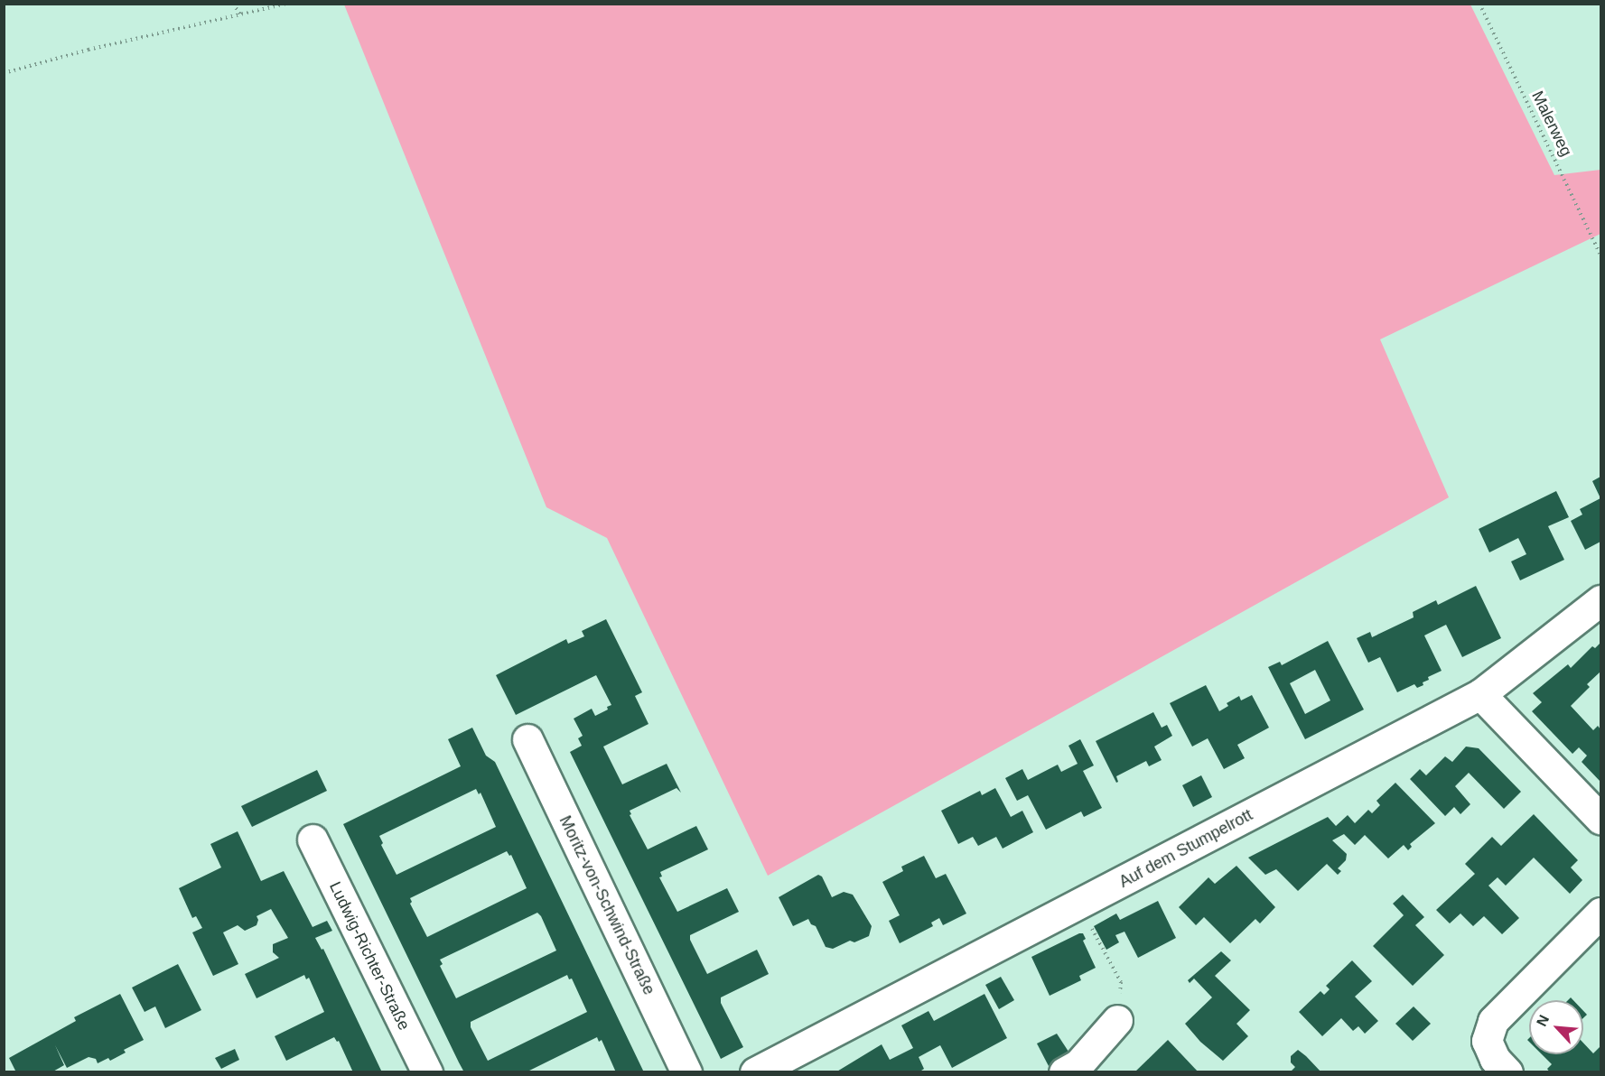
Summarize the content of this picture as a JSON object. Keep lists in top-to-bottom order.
{
  "streets": {
    "street": ["Auf dem Stumpelrott", "Moritz-von-Schwind-Straße", "Ludwig-Richter-Straße"],
    "path": ["Malerweg"]
  },
  "north": "top left"
}
